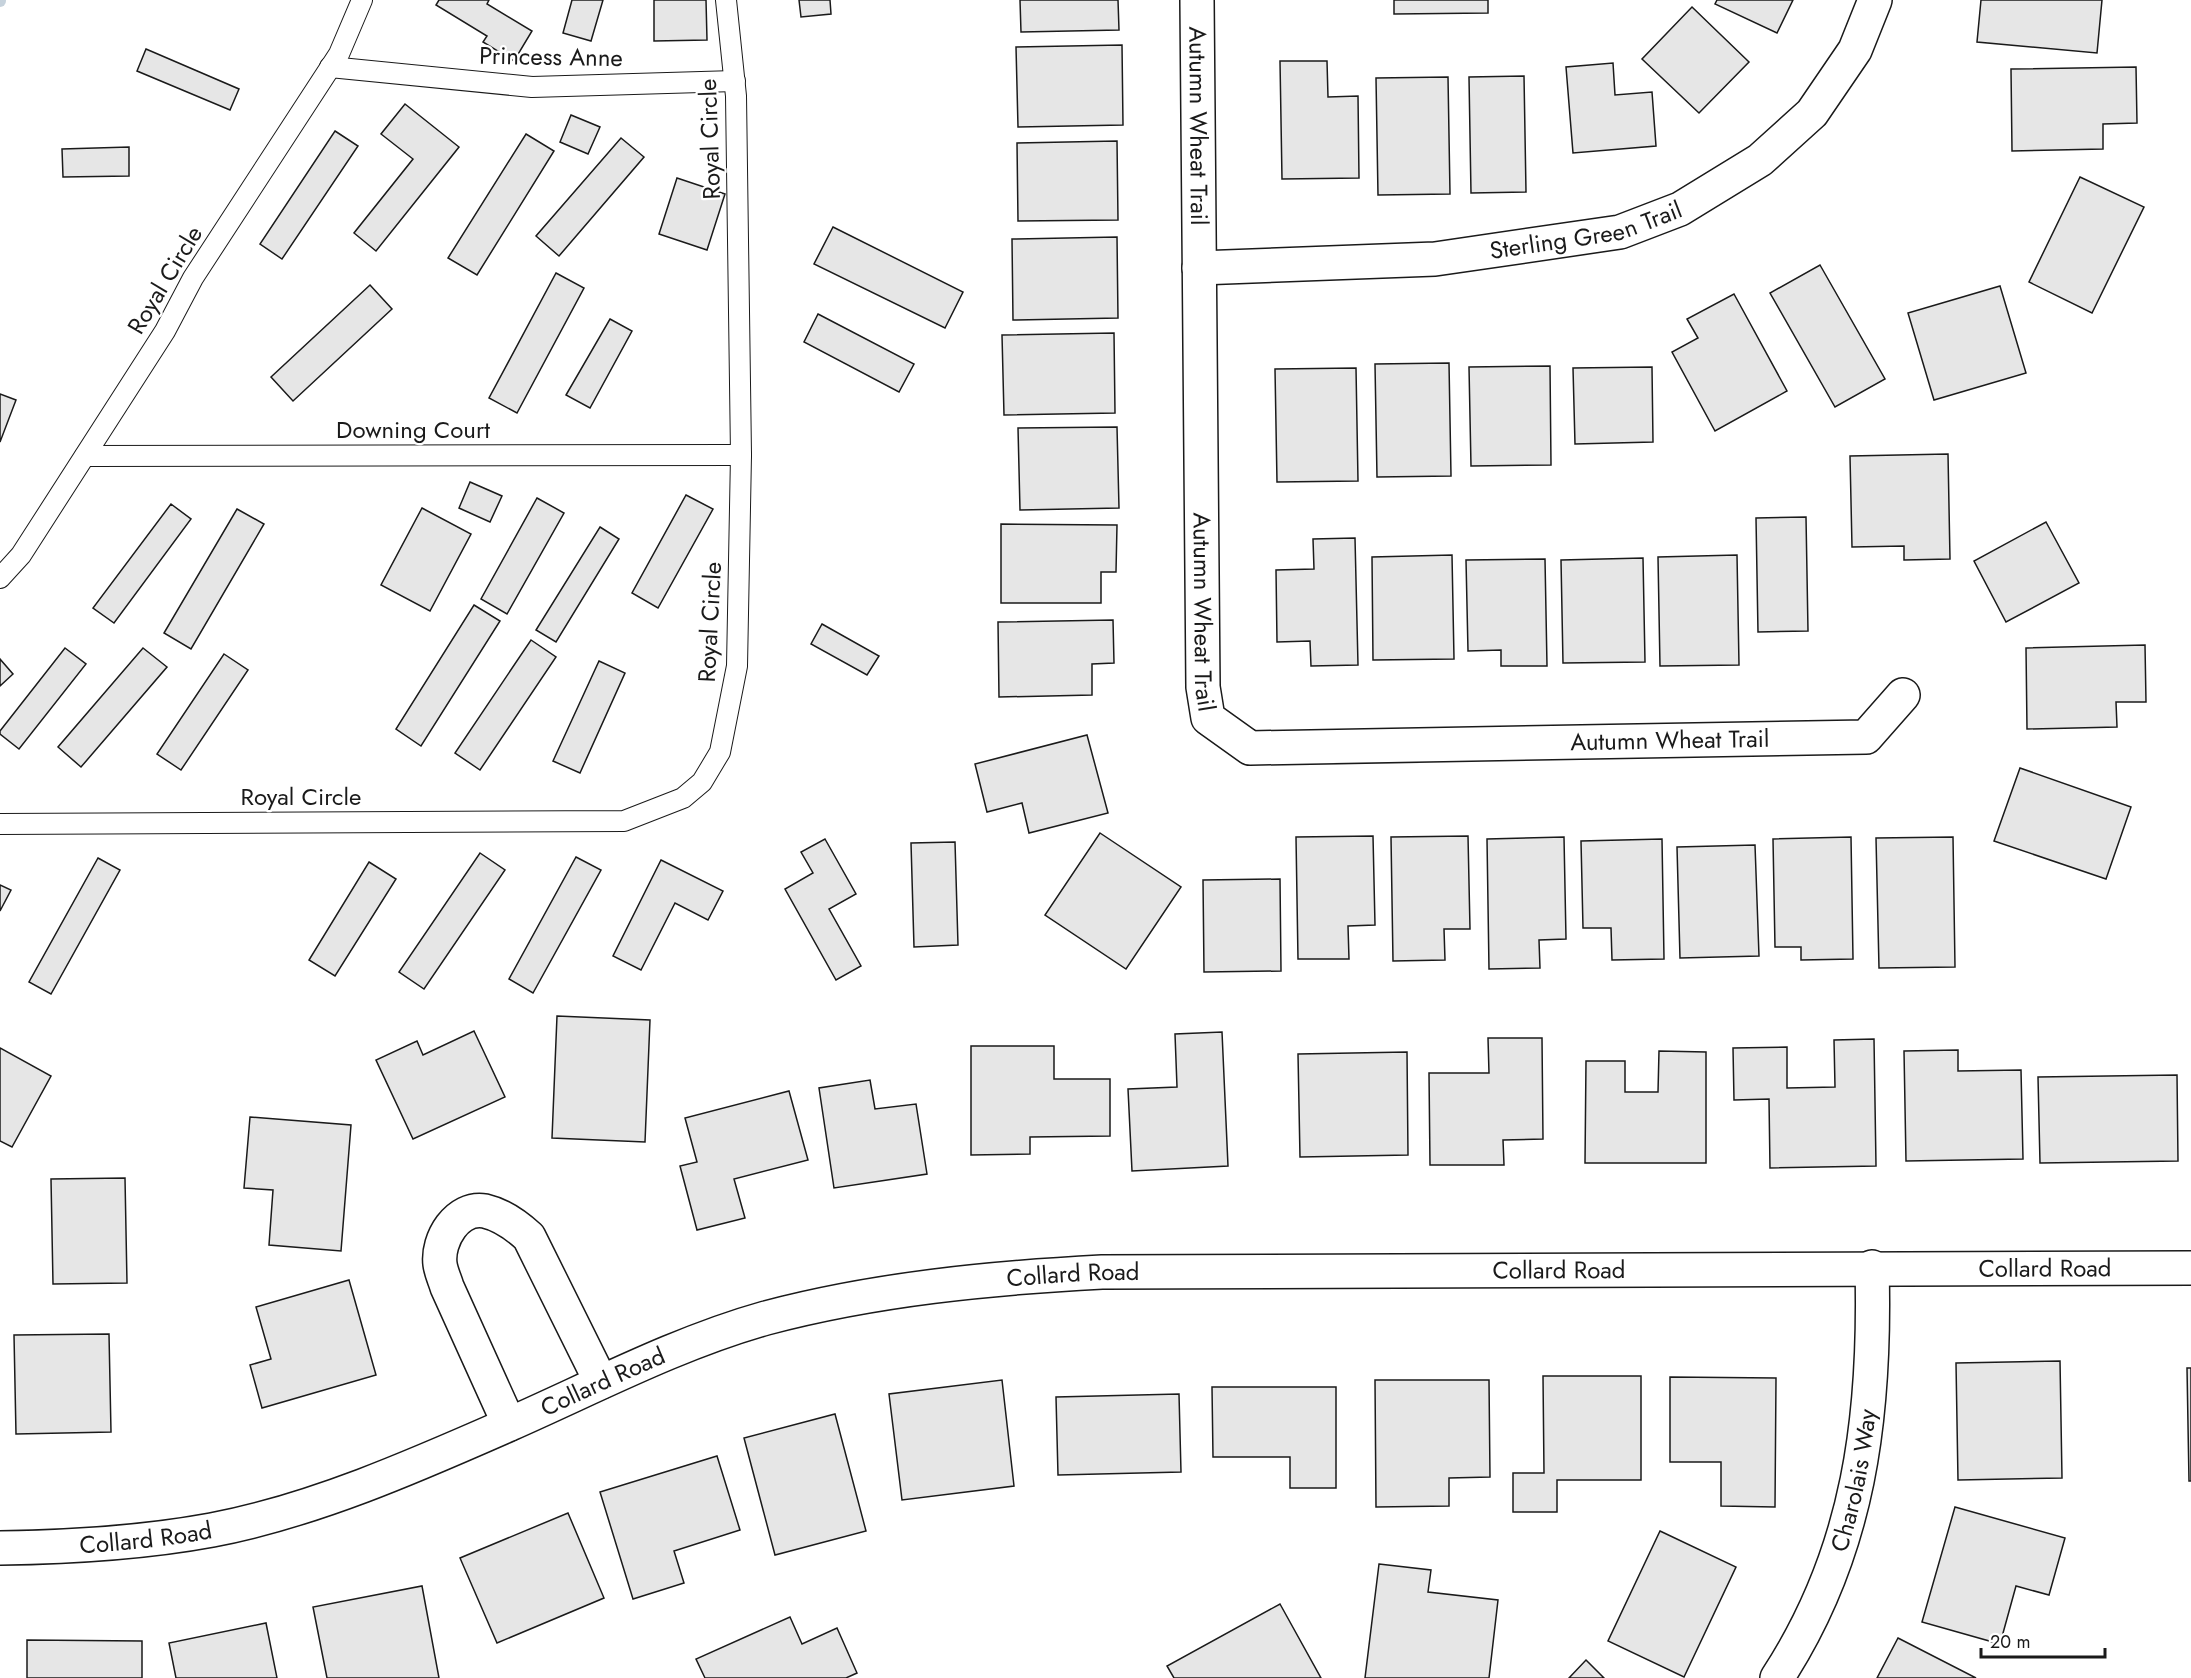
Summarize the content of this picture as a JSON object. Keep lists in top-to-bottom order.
{
  "streets": {
    "street": [
      "Autumn Wheat Trail",
      "Sterling Green Trail",
      "Collard Road",
      "Charolais Way"
    ],
    "lane": ["Princess Anne", "Royal Circle", "Downing Court"]
  },
  "crossings": [
    ["Princess Anne", "Royal Circle"],
    ["Autumn Wheat Trail", "Sterling Green Trail"],
    ["Royal Circle", "Downing Court"],
    ["Collard Road", "Charolais Way"]
  ],
  "scale_bar": "20 m"
}
